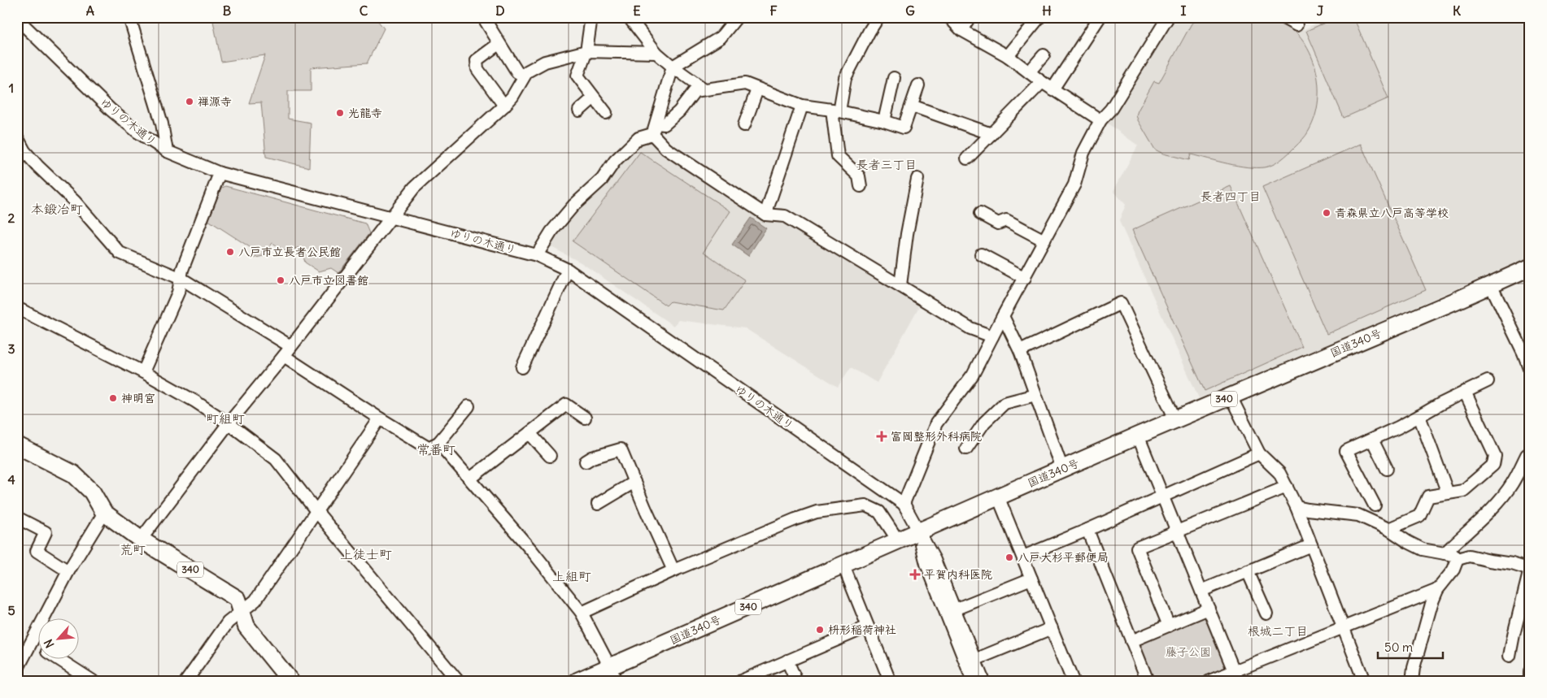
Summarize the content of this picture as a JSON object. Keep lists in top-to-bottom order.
{
  "streets": {
    "highway": ["国道340号", "340"],
    "street": ["ゆりの木通り"]
  },
  "crossings": [
    ["ゆりの木通り", "国道340号"]
  ],
  "districts": [
    "長者三丁目",
    "長者四丁目",
    "本鍛冶町",
    "町組町",
    "常番町",
    "荒町",
    "上徒士町",
    "上組町",
    "根城二丁目"
  ],
  "parks": ["藤子公園"],
  "places": {
    "other": [
      "禅源寺",
      "光龍寺",
      "青森県立八戸高等学校",
      "八戸市立長者公民館",
      "八戸市立図書館",
      "神明宮",
      "八戸大杉平郵便局",
      "枡形稲荷神社"
    ],
    "health": ["富岡整形外科病院", "平賀内科医院"]
  },
  "scale_bar": "50 m",
  "north": "bottom left",
  "grid": {
    "columns": [
      "A",
      "B",
      "C",
      "D",
      "E",
      "F",
      "G",
      "H",
      "I",
      "J",
      "K"
    ],
    "rows": [
      "1",
      "2",
      "3",
      "4",
      "5"
    ]
  }
}
